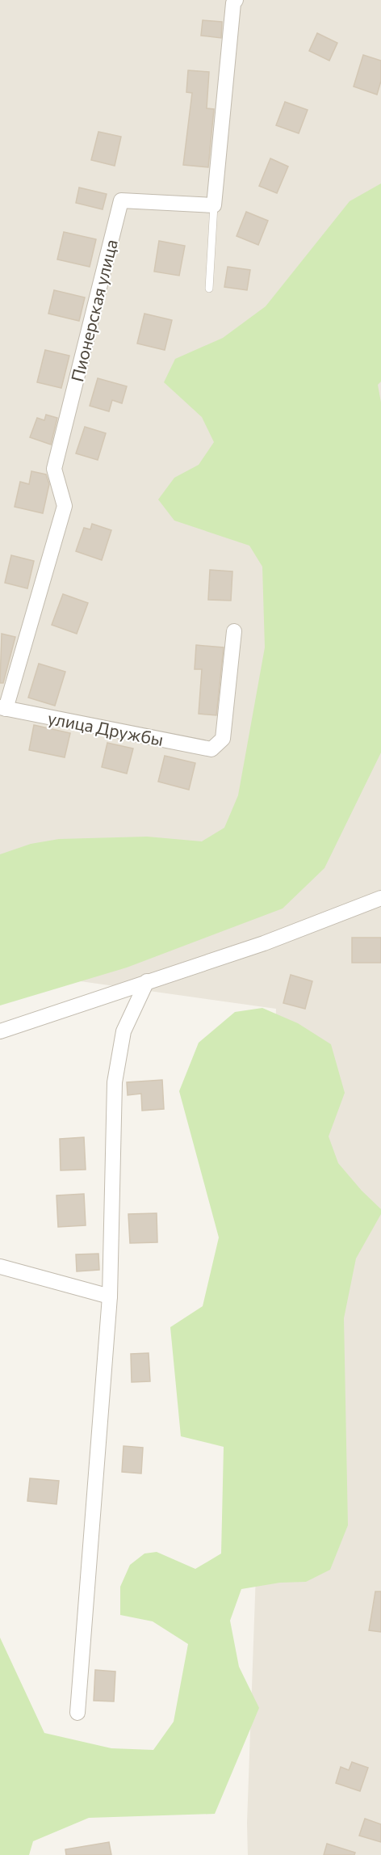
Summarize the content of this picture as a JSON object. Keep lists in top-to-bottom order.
{
  "streets": {
    "street": ["Пионерская улица", "улица Дружбы"]
  },
  "crossings": [
    ["Пионерская улица", "улица Дружбы"]
  ]
}
